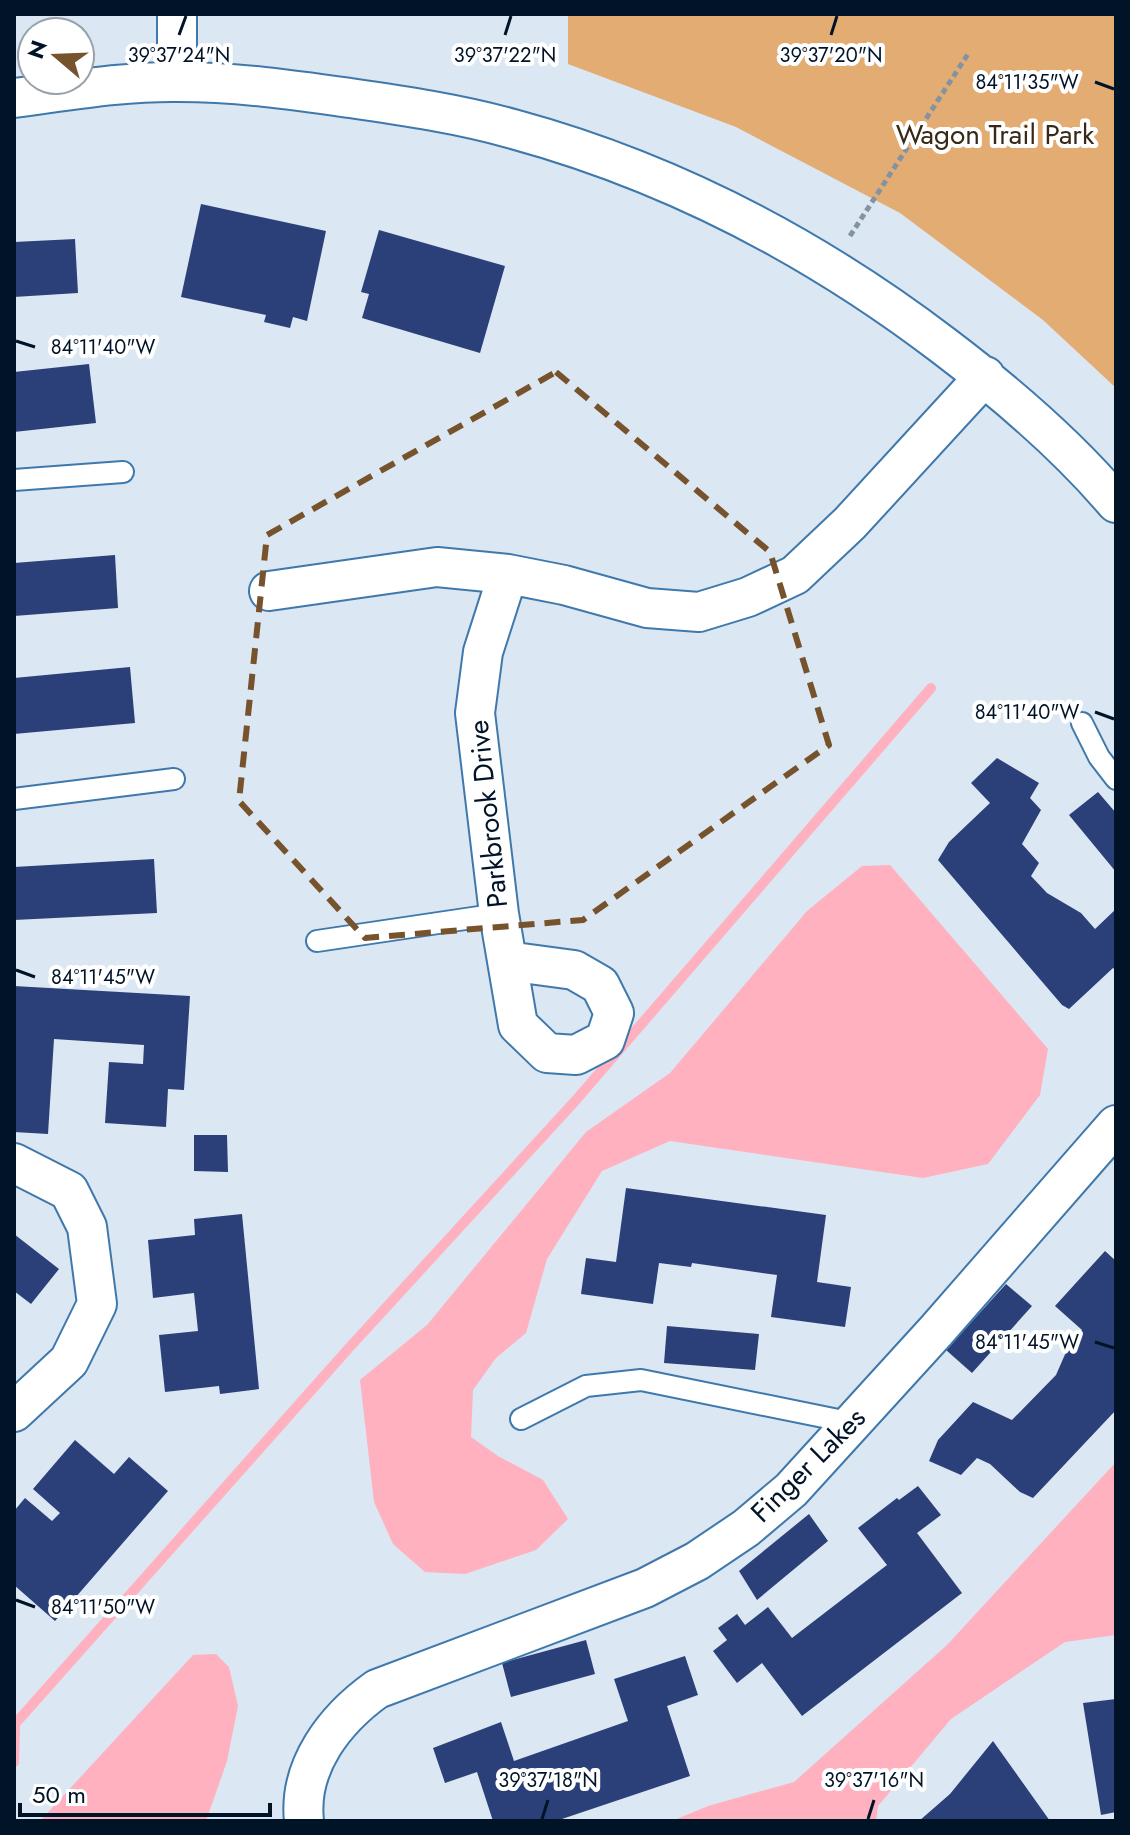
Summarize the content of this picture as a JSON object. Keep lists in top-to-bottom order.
{
  "streets": {
    "street": ["Parkbrook Drive", "Finger Lakes"]
  },
  "parks": ["Wagon Trail Park"],
  "scale_bar": "50 m",
  "north": "left",
  "coordinates": [
    "39°37'24\"N",
    "39°37'22\"N",
    "39°37'20\"N",
    "84°11'35\"W",
    "84°11'40\"W",
    "84°11'45\"W",
    "84°11'50\"W",
    "39°37'18\"N",
    "39°37'16\"N"
  ]
}
